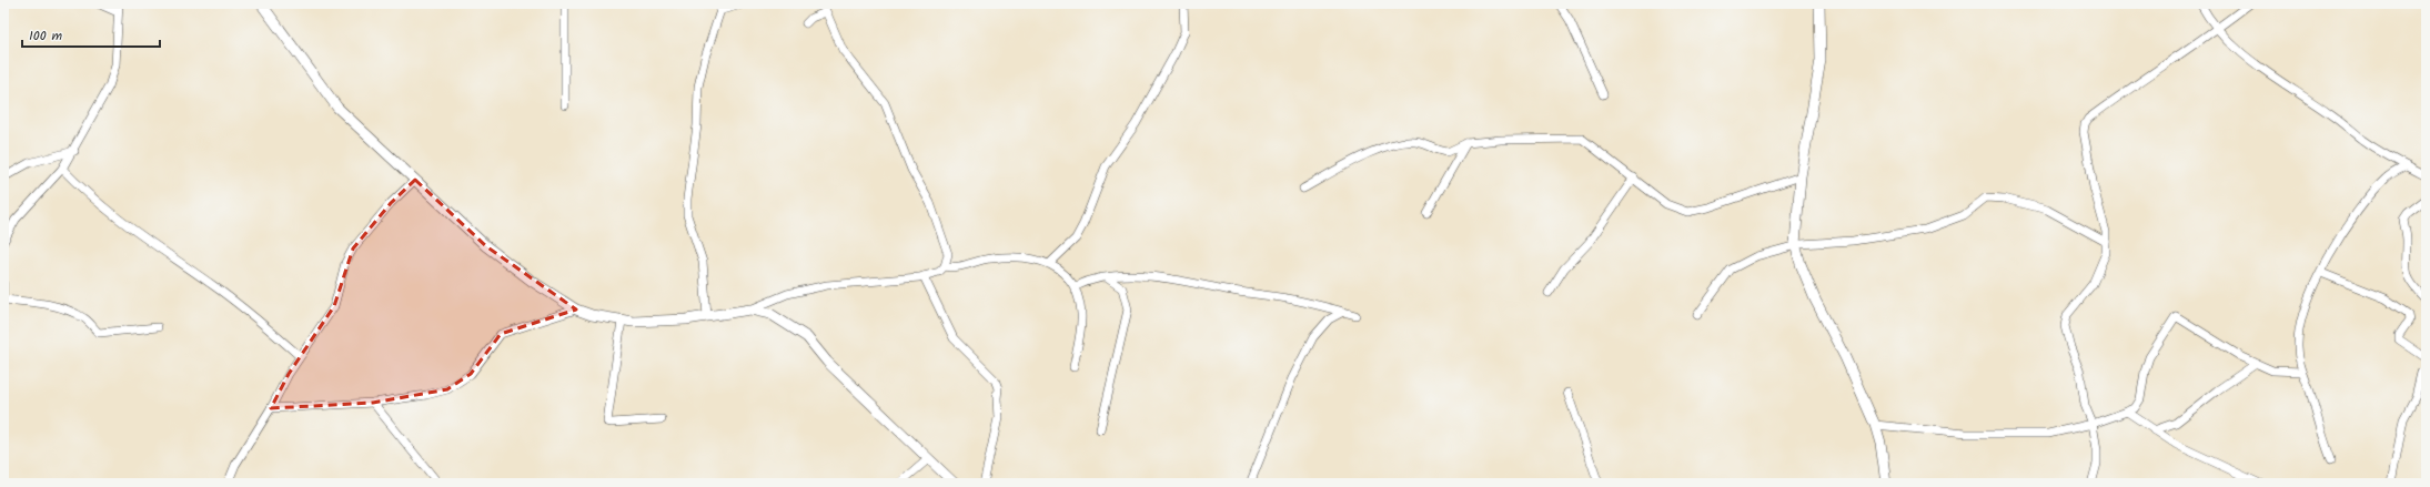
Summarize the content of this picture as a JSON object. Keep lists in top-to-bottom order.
{
  "scale_bar": "100 m"
}
